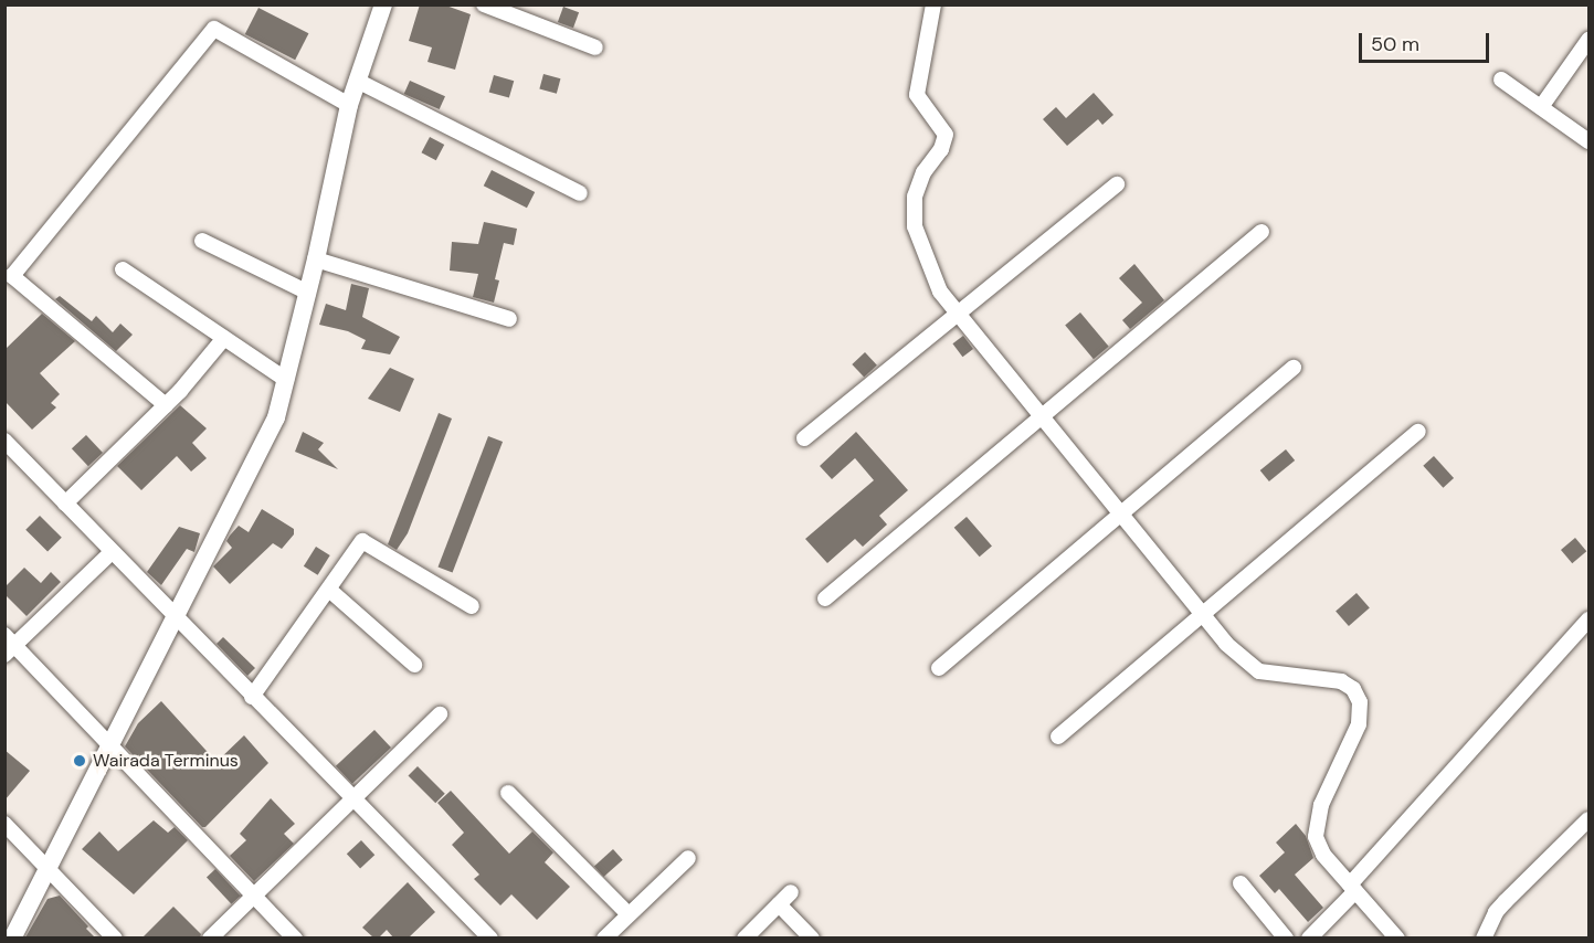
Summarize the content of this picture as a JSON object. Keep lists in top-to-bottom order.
{
  "places": ["Wairada Terminus"],
  "scale_bar": "50 m"
}
